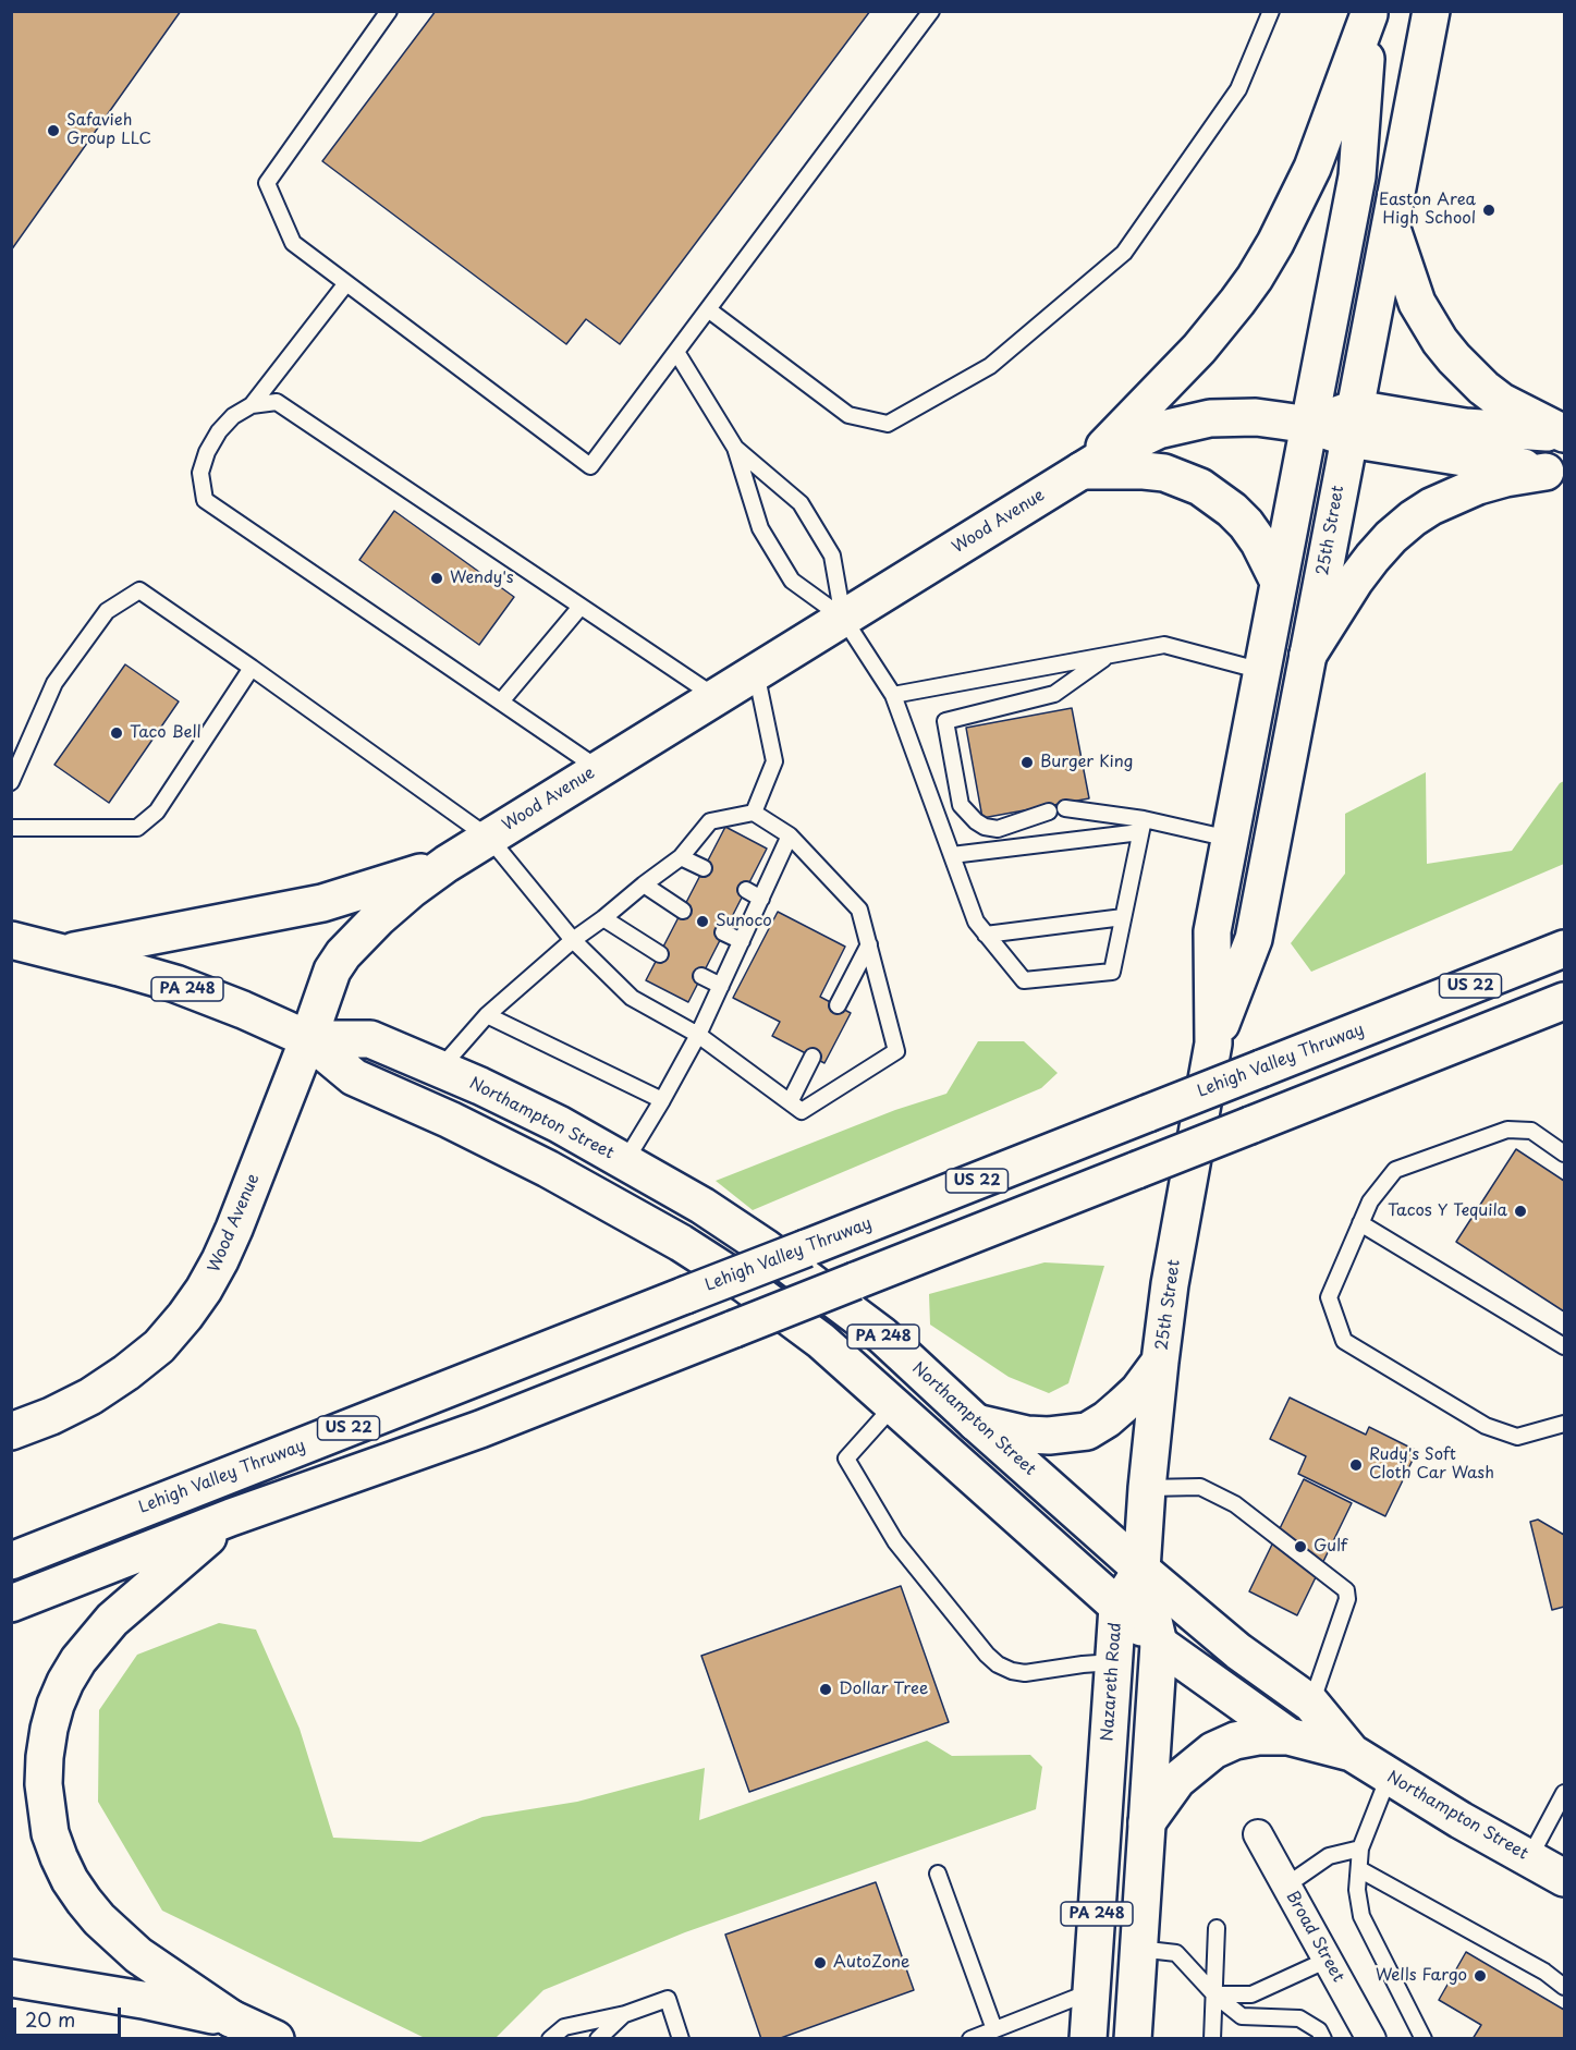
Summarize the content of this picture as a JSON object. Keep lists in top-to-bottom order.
{
  "streets": {
    "main road": [
      "Wood Avenue",
      "25th Street",
      "US 22",
      "PA 248",
      "Lehigh Valley Thruway",
      "Northampton Street",
      "Nazareth Road"
    ],
    "street": ["Broad Street"]
  },
  "crossings": [
    ["Wood Avenue", "25th Street"],
    ["Wood Avenue", "Northampton Street"],
    ["25th Street", "PA 248"],
    ["25th Street", "Northampton Street"],
    ["25th Street", "Nazareth Road"],
    ["PA 248", "Northampton Street"],
    ["PA 248", "Nazareth Road"],
    ["Northampton Street", "Nazareth Road"]
  ],
  "places": [
    "Safavieh Group LLC",
    "Easton Area High School",
    "Wendy's",
    "Taco Bell",
    "Burger King",
    "Sunoco",
    "Tacos Y Tequila",
    "Rudy's Soft Cloth Car Wash",
    "Gulf",
    "Dollar Tree",
    "AutoZone",
    "Wells Fargo"
  ],
  "scale_bar": "20 m"
}
